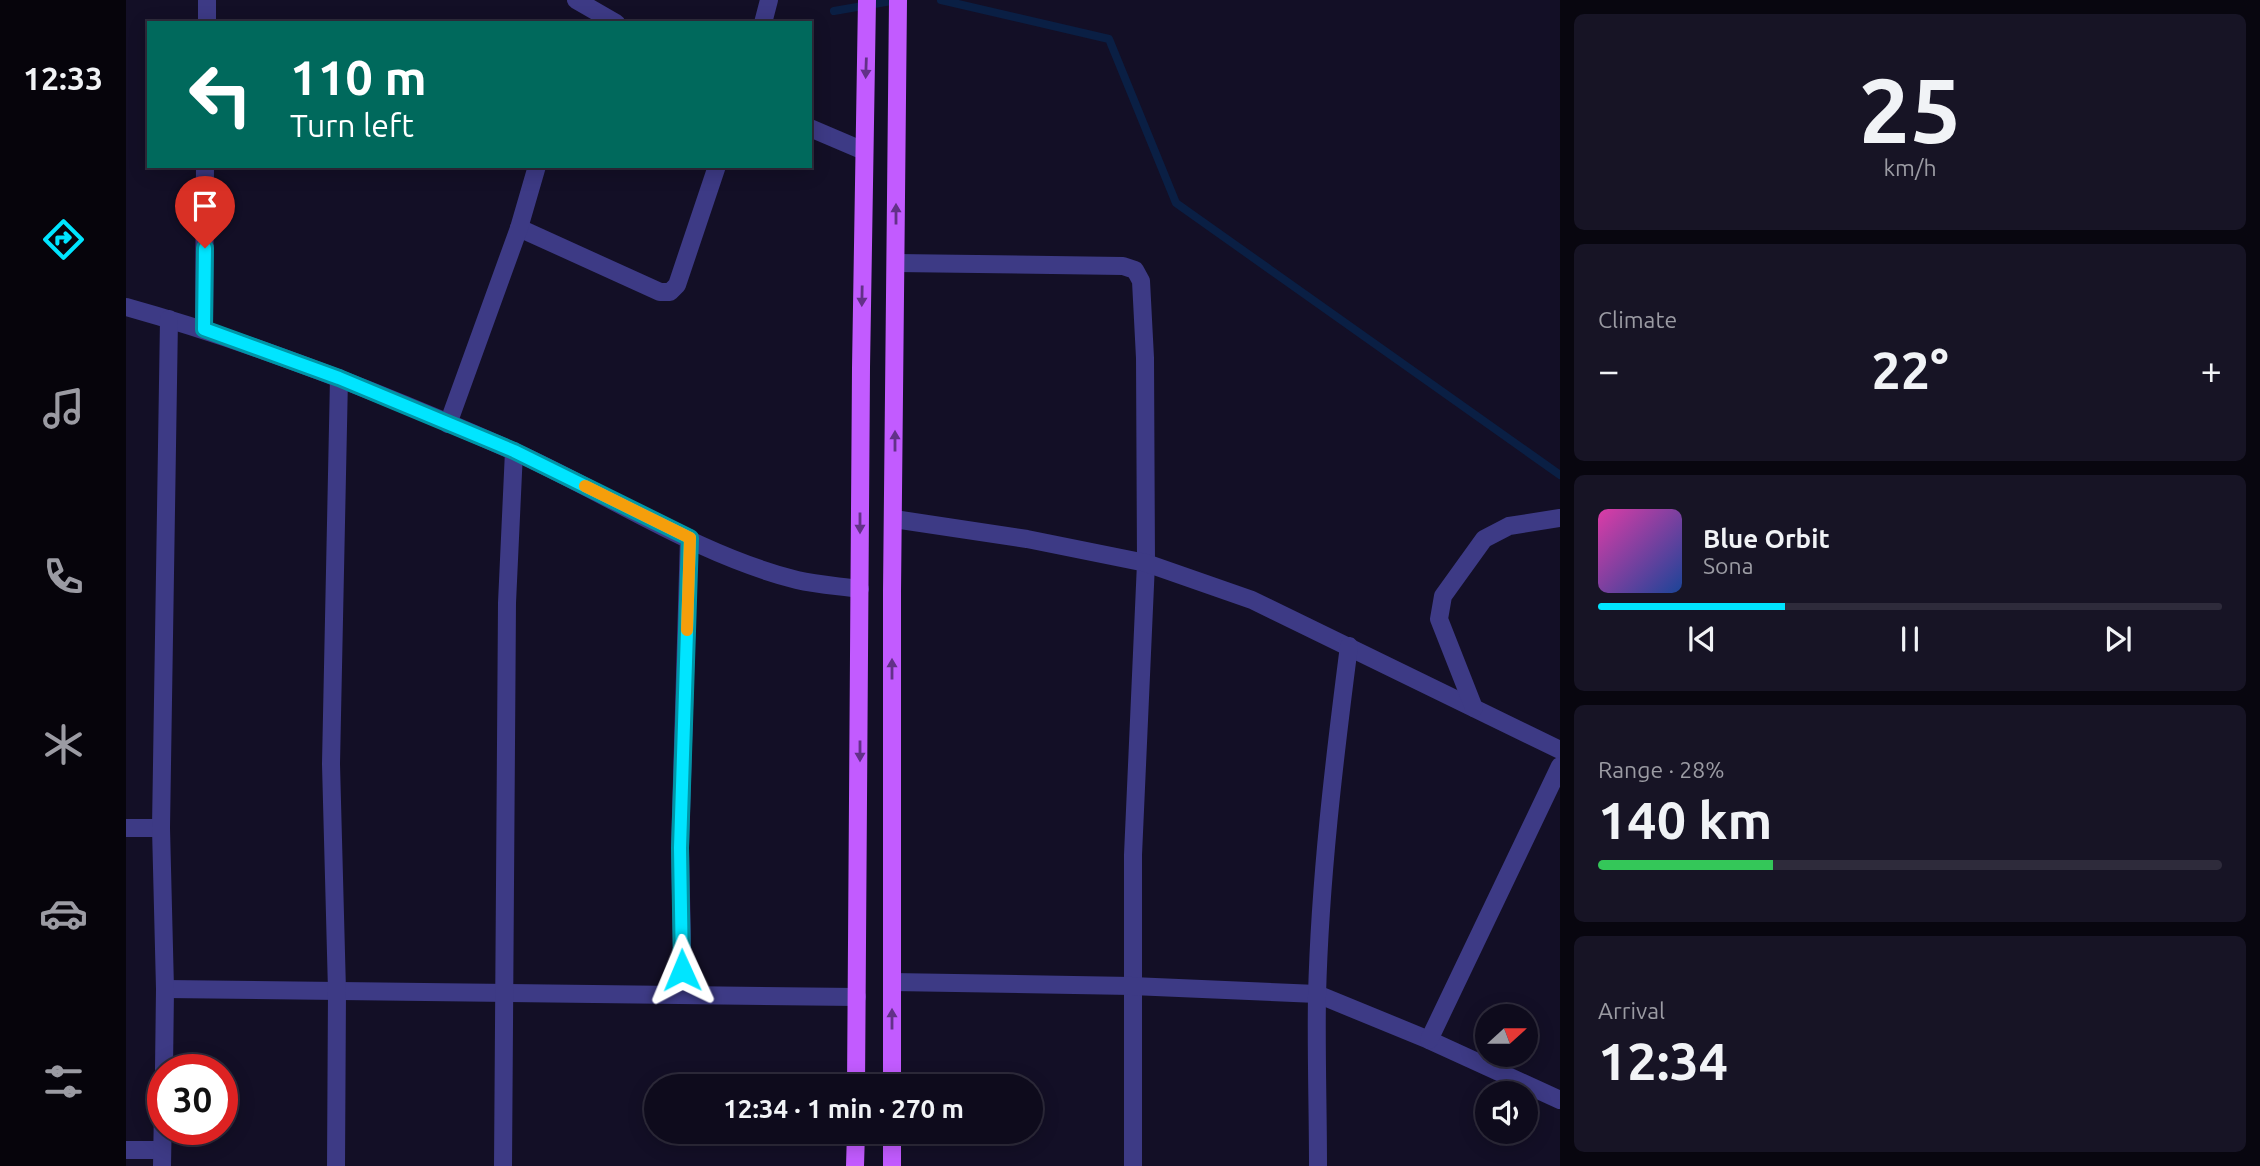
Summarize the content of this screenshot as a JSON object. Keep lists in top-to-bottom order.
{
  "north": "right",
  "page": {
    "tabs": "12:33",
    "tile": [
      ["25", "km/h"],
      "Climate",
      ["Range · 28%", "140 km"],
      ["Arrival", "12:34"]
    ],
    "turn": ["110 m", "Turn left"],
    "heat": ["−", "22°", "+"],
    "song": ["Blue Orbit", "Sona"],
    "limit": "30",
    "trip": "12:34 · 1 min · 270 m"
  }
}
